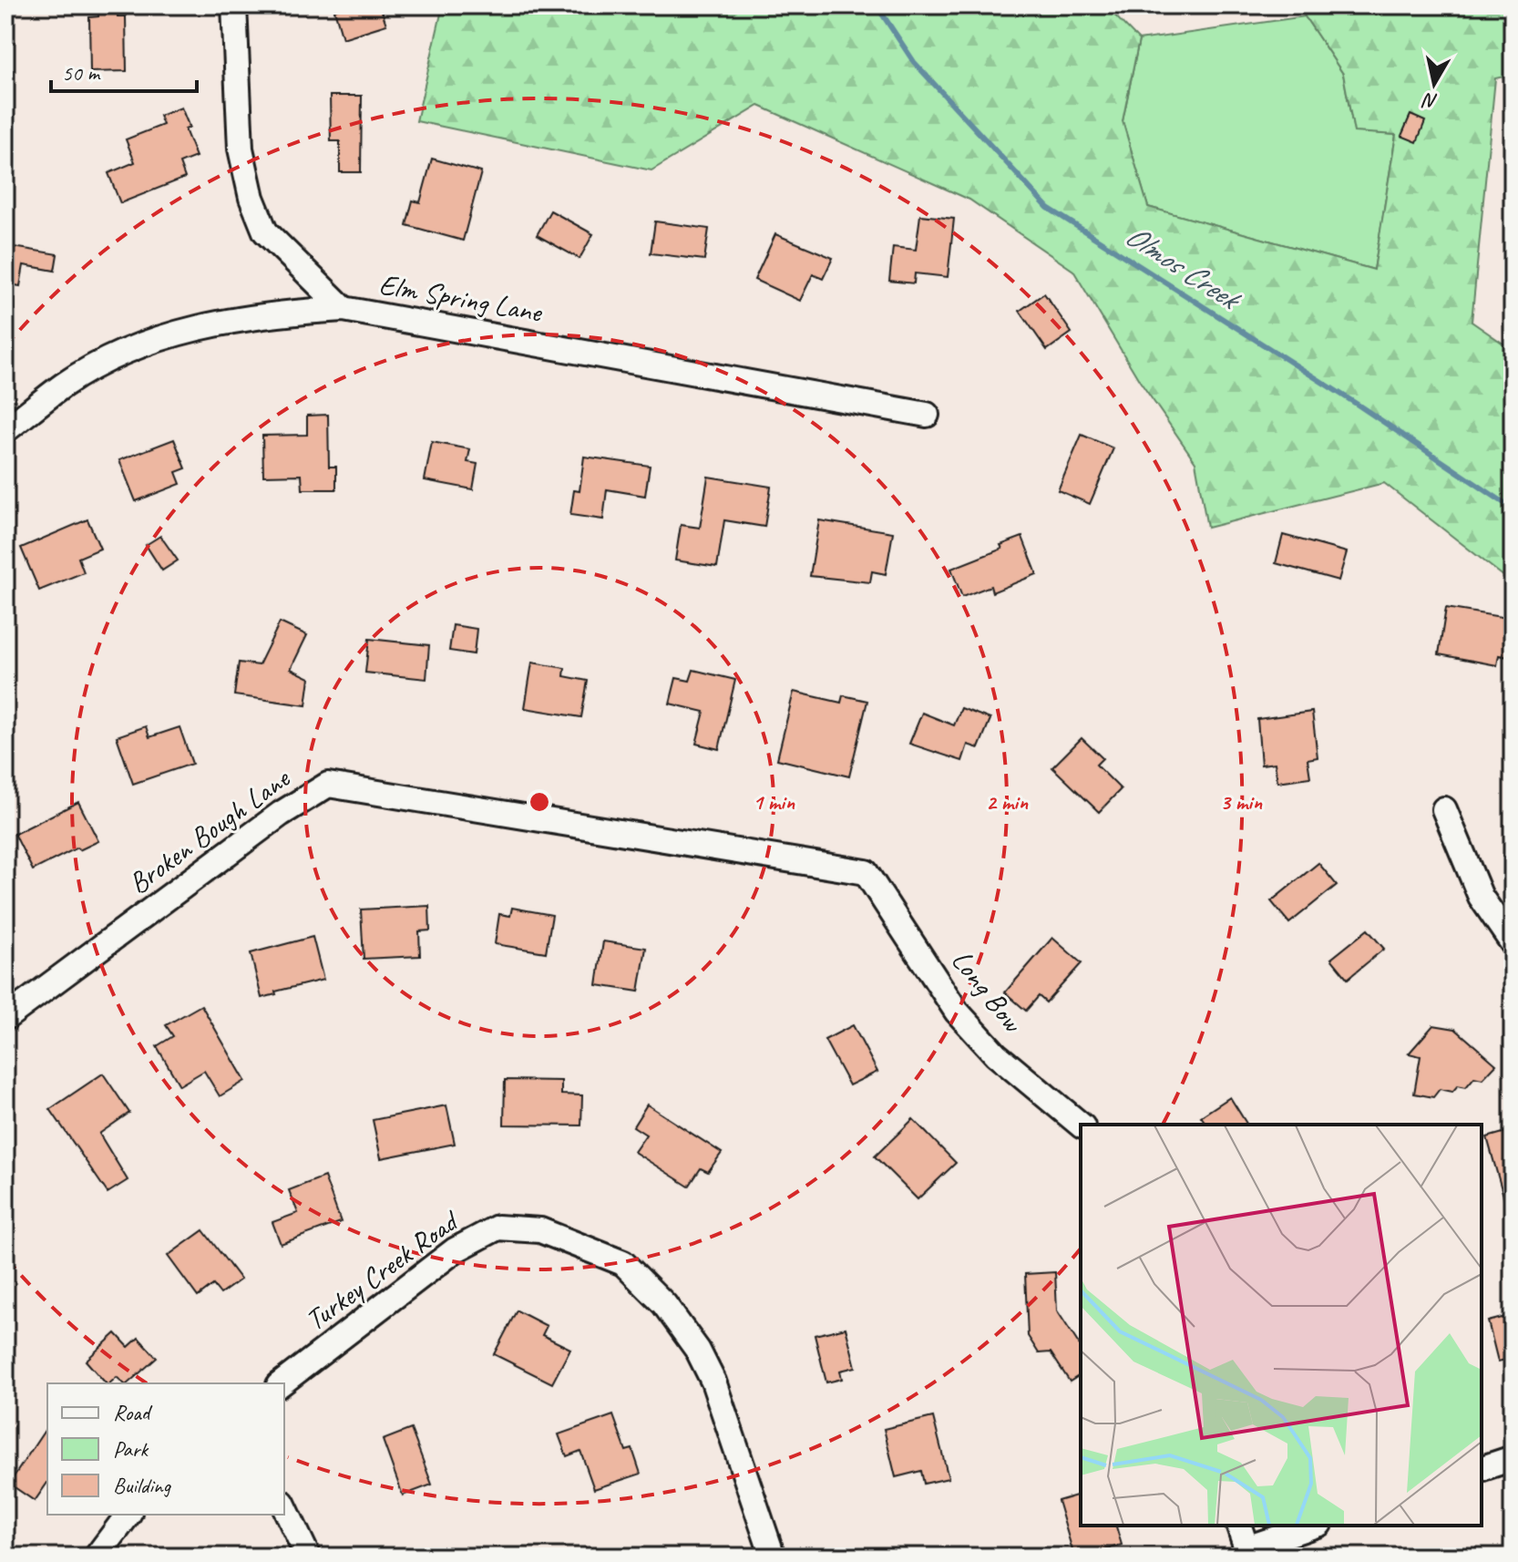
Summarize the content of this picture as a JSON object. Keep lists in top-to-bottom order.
{
  "streets": {
    "street": [
      "Elm Spring Lane",
      "Broken Bough Lane",
      "Long Bow",
      "Turkey Creek Road"
    ]
  },
  "crossings": [
    ["Broken Bough Lane", "Long Bow"]
  ],
  "water": ["Olmos Creek"],
  "legend": ["Road", "Park", "Building"],
  "scale_bar": "50 m",
  "north": "bottom",
  "rings": ["1 min", "2 min", "3 min"]
}
